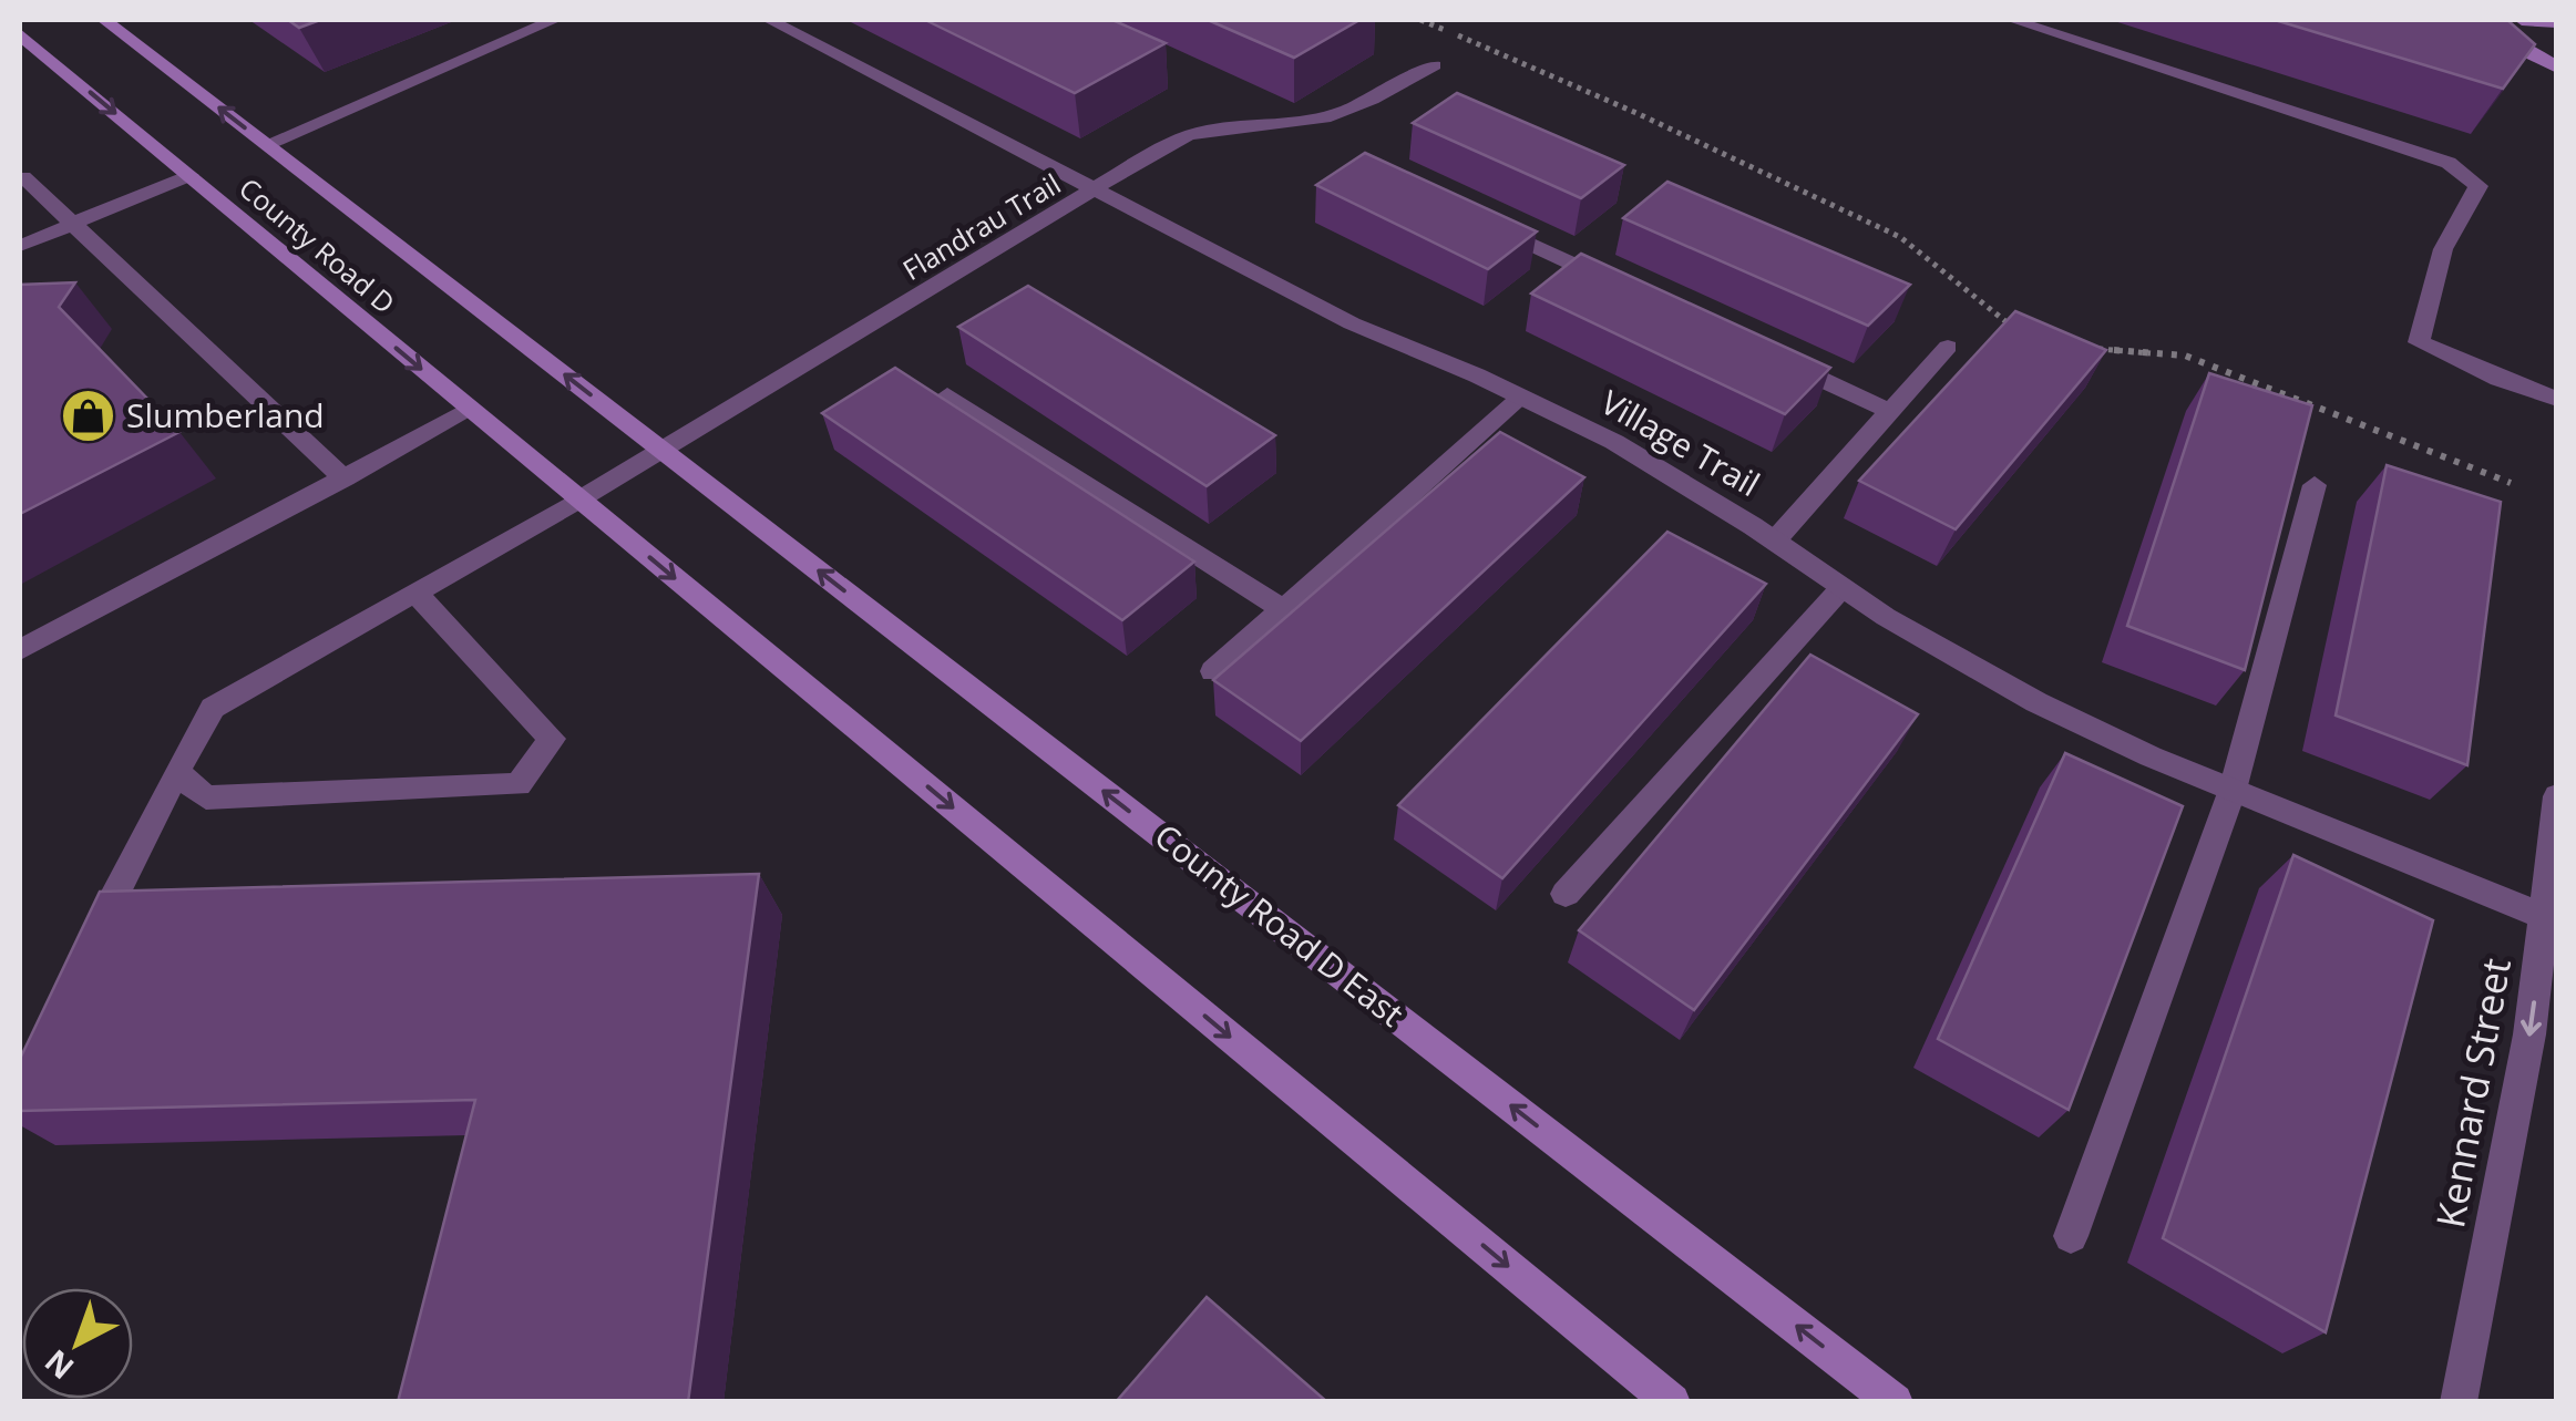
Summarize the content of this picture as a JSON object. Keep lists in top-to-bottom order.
{
  "streets": {
    "street": [
      "Flandrau Trail",
      "County Road D",
      "Village Trail",
      "County Road D East",
      "Kennard Street"
    ]
  },
  "crossings": [
    ["Flandrau Trail", "County Road D"],
    ["Flandrau Trail", "Village Trail"],
    ["Flandrau Trail", "County Road D East"],
    ["County Road D", "County Road D East"],
    ["Village Trail", "Kennard Street"]
  ],
  "one_way": ["Kennard Street"],
  "places": {
    "shop": ["Slumberland"]
  },
  "north": "bottom left"
}
